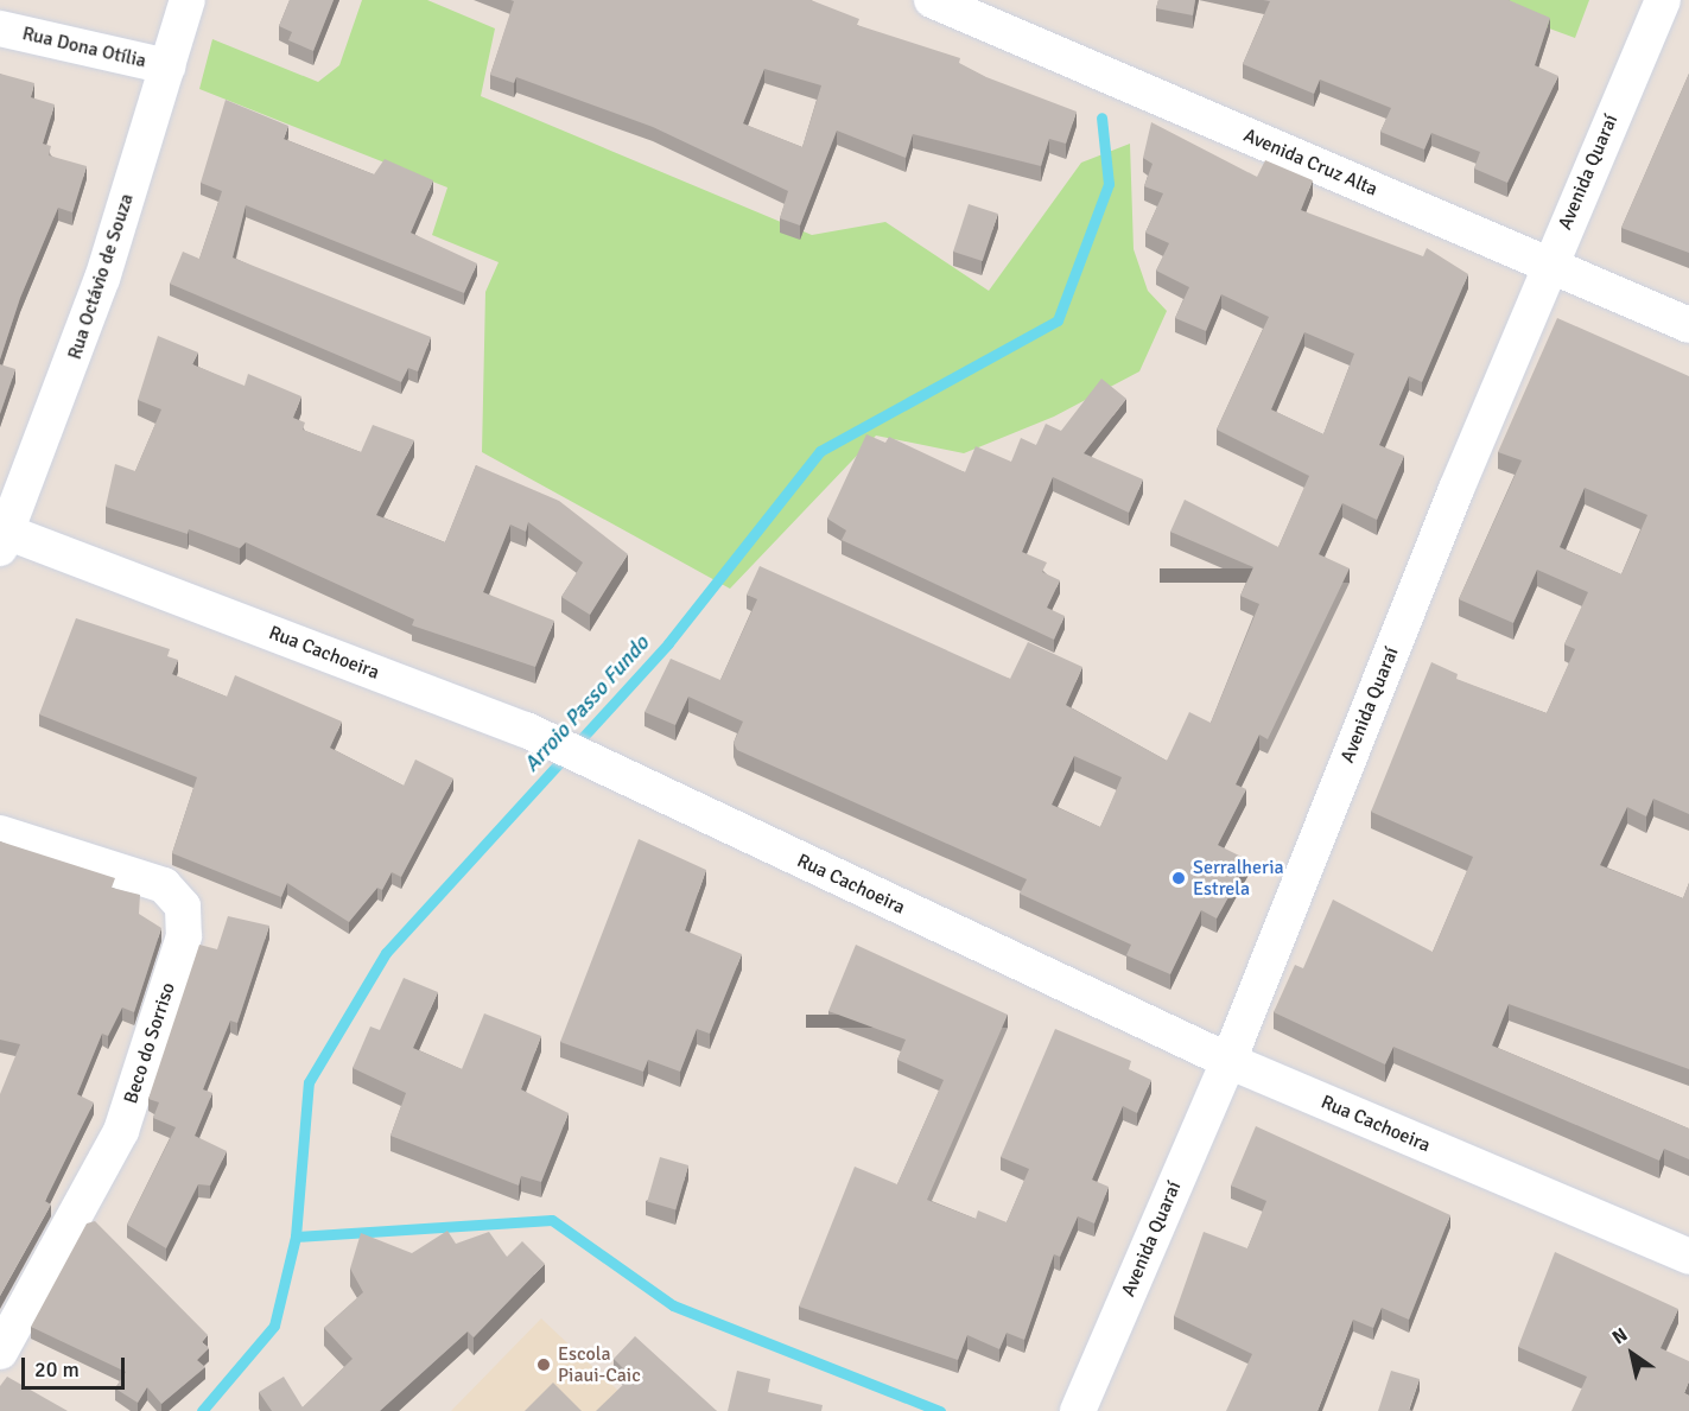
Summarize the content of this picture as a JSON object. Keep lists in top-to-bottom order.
{
  "streets": {
    "street": [
      "Rua Dona Otília",
      "Avenida Cruz Alta",
      "Avenida Quaraí",
      "Rua Octávio de Souza",
      "Rua Cachoeira",
      "Beco do Sorriso"
    ]
  },
  "crossings": [
    ["Rua Dona Otília", "Rua Octávio de Souza"],
    ["Avenida Cruz Alta", "Avenida Quaraí"],
    ["Avenida Quaraí", "Rua Cachoeira"],
    ["Rua Octávio de Souza", "Rua Cachoeira"]
  ],
  "water": ["Arroio Passo Fundo"],
  "places": ["Serralheria Estrela", "Escola Piaui-Caic"],
  "scale_bar": "20 m",
  "north": "top left"
}
